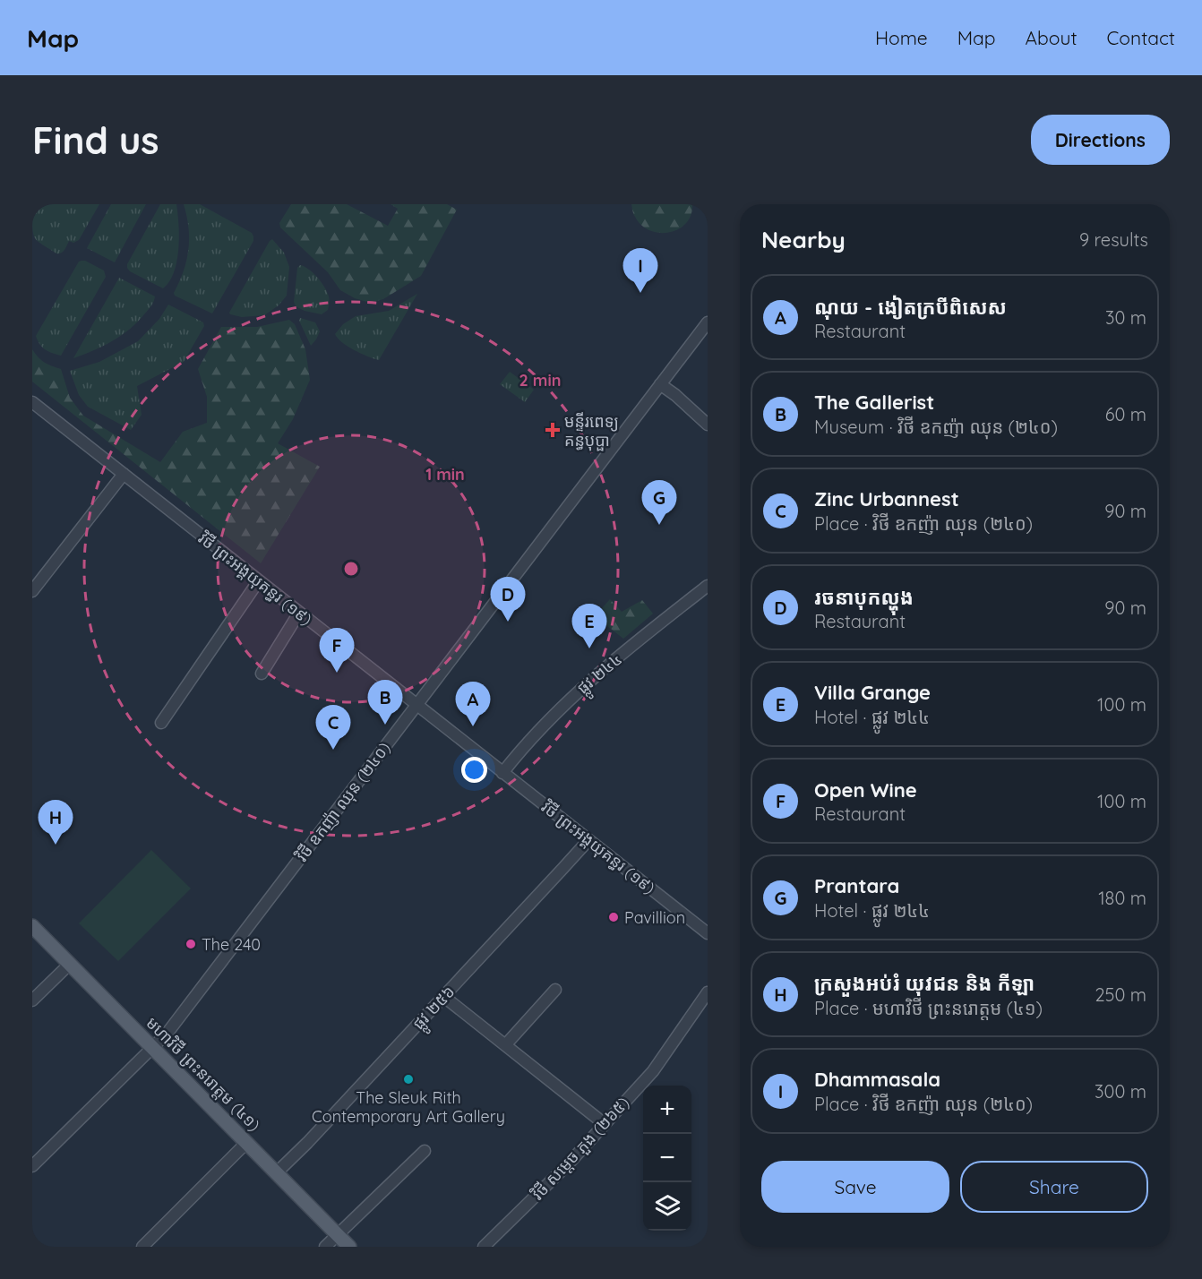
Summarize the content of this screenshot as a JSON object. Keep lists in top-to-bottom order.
{
  "streets": {
    "main road": ["មហាវិថី ព្រះនរោត្តម (៤១)"],
    "street": [
      "វិថី ព្រះអង្គយុគន្ធរ (១៩)",
      "ផ្លូវ ២៤៤",
      "វិថី ឧកញ៉ា ឈុន (២៤០)",
      "ផ្លូវ ២៥៦",
      "វិថី សម្តេច ភួង (២៦៥)"
    ]
  },
  "crossings": [
    ["វិថី ព្រះអង្គយុគន្ធរ (១៩)", "ផ្លូវ ២៤៤"],
    ["វិថី ព្រះអង្គយុគន្ធរ (១៩)", "វិថី ឧកញ៉ា ឈុន (២៤០)"],
    ["វិថី ព្រះអង្គយុគន្ធរ (១៩)", "ផ្លូវ ២៥៦"],
    ["វិថី ឧកញ៉ា ឈុន (២៤០)", "មហាវិថី ព្រះនរោត្តម (៤១)"],
    ["ផ្លូវ ២៥៦", "មហាវិថី ព្រះនរោត្តម (៤១)"]
  ],
  "places": {
    "health": ["មន្ទីរពេទ្យ គន្ធបុប្ផា"],
    "other": ["Pavillion", "The 240", "The Sleuk Rith Contemporary Art Gallery"]
  },
  "page": {
    "header": "Map",
    "nav": [
      "Home",
      "Map",
      "About",
      "Contact"
    ],
    "buttons": [
      "Directions",
      ["Save", "Share"]
    ],
    "title": "Find us",
    "heading": ["Nearby", "9 results"],
    "pins": [
      "I",
      "G",
      "D",
      "E",
      "F",
      "B",
      "A",
      "C",
      "H"
    ],
    "list": [
      {
        "mark": "A",
        "name": "ណុយ - ងៀតក្របីពិសេស",
        "note": "Restaurant",
        "value": "30 m"
      },
      {
        "mark": "B",
        "name": "The Gallerist",
        "note": "Museum · វិថី ឧកញ៉ា ឈុន (២៤០)",
        "value": "60 m"
      },
      {
        "mark": "C",
        "name": "Zinc Urbannest",
        "note": "Place · វិថី ឧកញ៉ា ឈុន (២៤០)",
        "value": "90 m"
      },
      {
        "mark": "D",
        "name": "រចនាបុកល្ហុង",
        "note": "Restaurant",
        "value": "90 m"
      },
      {
        "mark": "E",
        "name": "Villa Grange",
        "note": "Hotel · ផ្លូវ ២៤៤",
        "value": "100 m"
      },
      {
        "mark": "F",
        "name": "Open Wine",
        "note": "Restaurant",
        "value": "100 m"
      },
      {
        "mark": "G",
        "name": "Prantara",
        "note": "Hotel · ផ្លូវ ២៤៤",
        "value": "180 m"
      },
      {
        "mark": "H",
        "name": "ក្រសួងអប់រំ យុវជន និង កីឡា",
        "note": "Place · មហាវិថី ព្រះនរោត្តម (៤១)",
        "value": "250 m"
      },
      {
        "mark": "I",
        "name": "Dhammasala",
        "note": "Place · វិថី ឧកញ៉ា ឈុន (២៤០)",
        "value": "300 m"
      }
    ],
    "map_buttons": ["+", "−"]
  },
  "rings": ["2 min", "1 min"]
}
